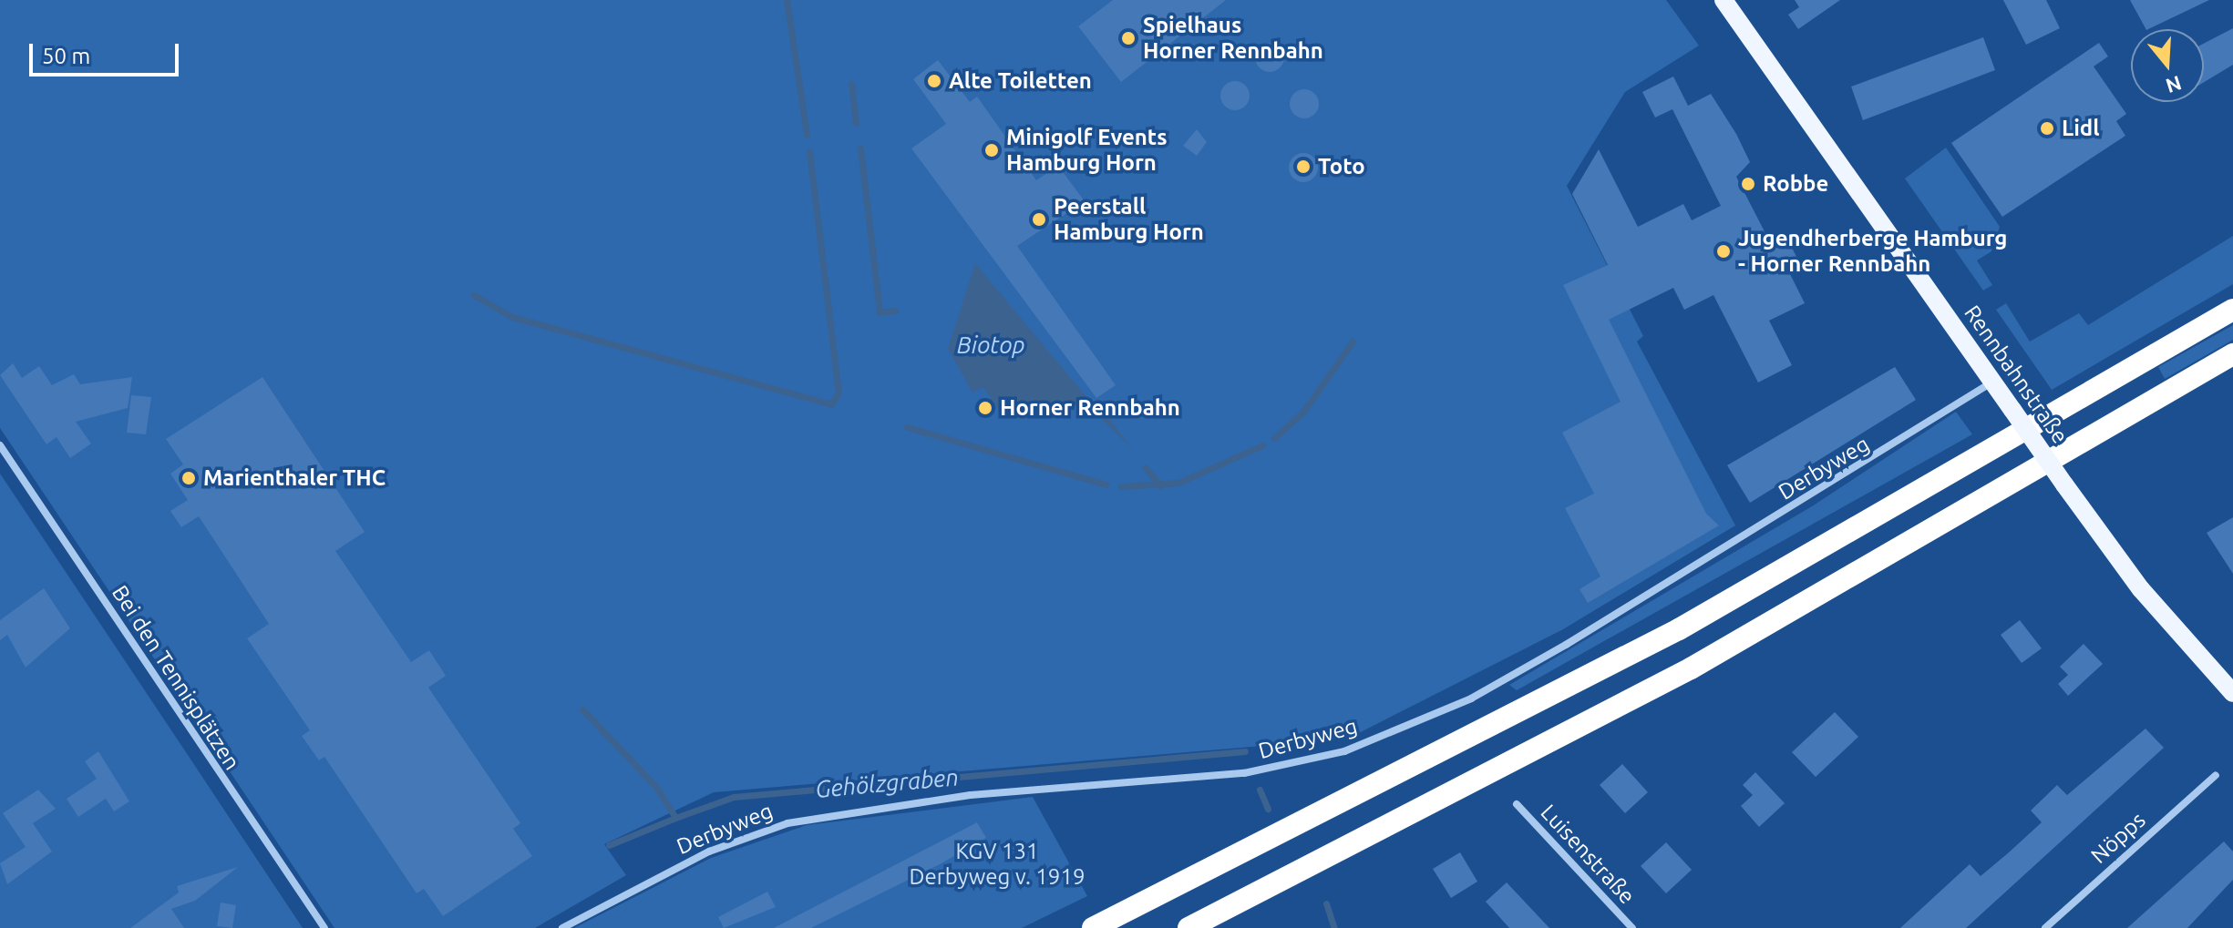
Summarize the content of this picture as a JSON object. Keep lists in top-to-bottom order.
{
  "streets": {
    "main road": ["Rennbahnstraße"],
    "street": [
      "Derbyweg",
      "Bei den Tennisplätzen",
      "Nöpps",
      "Luisenstraße"
    ]
  },
  "crossings": [
    ["Rennbahnstraße", "Derbyweg"]
  ],
  "water": ["Biotop", "Gehölzgraben"],
  "parks": ["KGV 131 Derbyweg v. 1919"],
  "places": [
    "Spielhaus Horner Rennbahn",
    "Alte Toiletten",
    "Lidl",
    "Minigolf Events Hamburg Horn",
    "Toto",
    "Robbe",
    "Peerstall Hamburg Horn",
    "Jugendherberge Hamburg - Horner Rennbahn",
    "Horner Rennbahn",
    "Marienthaler THC"
  ],
  "scale_bar": "50 m",
  "north": "bottom"
}
